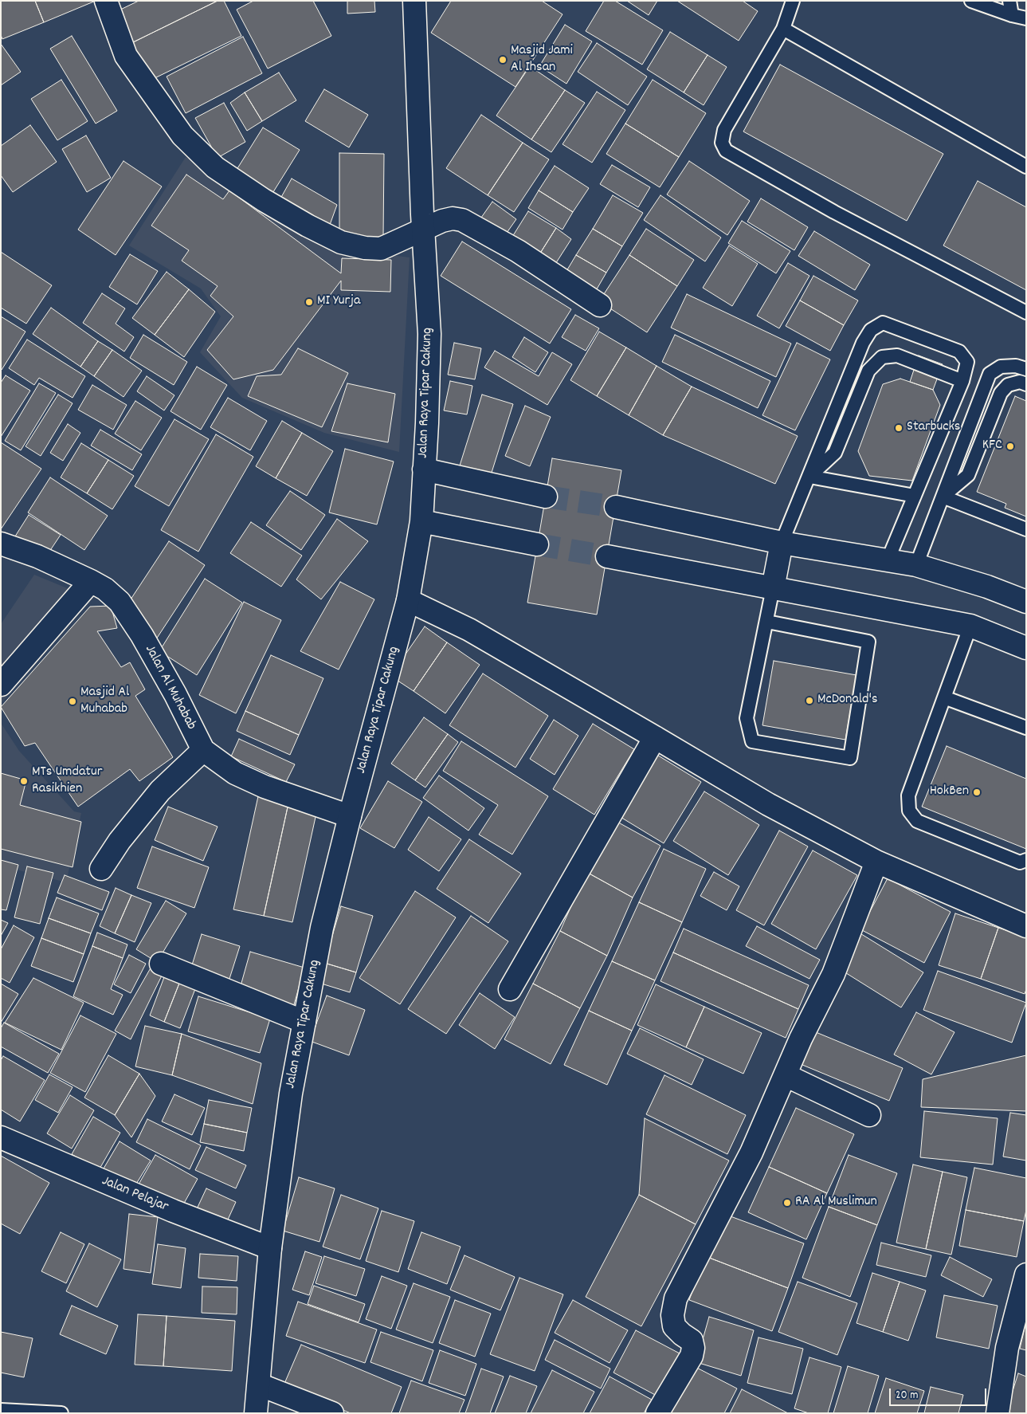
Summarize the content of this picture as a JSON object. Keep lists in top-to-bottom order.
{
  "streets": {
    "street": ["Jalan Raya Tipar Cakung", "Jalan Al Muhabab", "Jalan Pelajar"]
  },
  "crossings": [
    ["Jalan Raya Tipar Cakung", "Jalan Al Muhabab"],
    ["Jalan Raya Tipar Cakung", "Jalan Pelajar"]
  ],
  "places": [
    "Masjid Jami Al Ihsan",
    "MI Yurja",
    "Starbucks",
    "KFC",
    "McDonald's",
    "Masjid Al Muhabab",
    "MTs Umdatur Rasikhien",
    "HokBen",
    "RA Al Muslimun"
  ],
  "scale_bar": "20 m"
}
